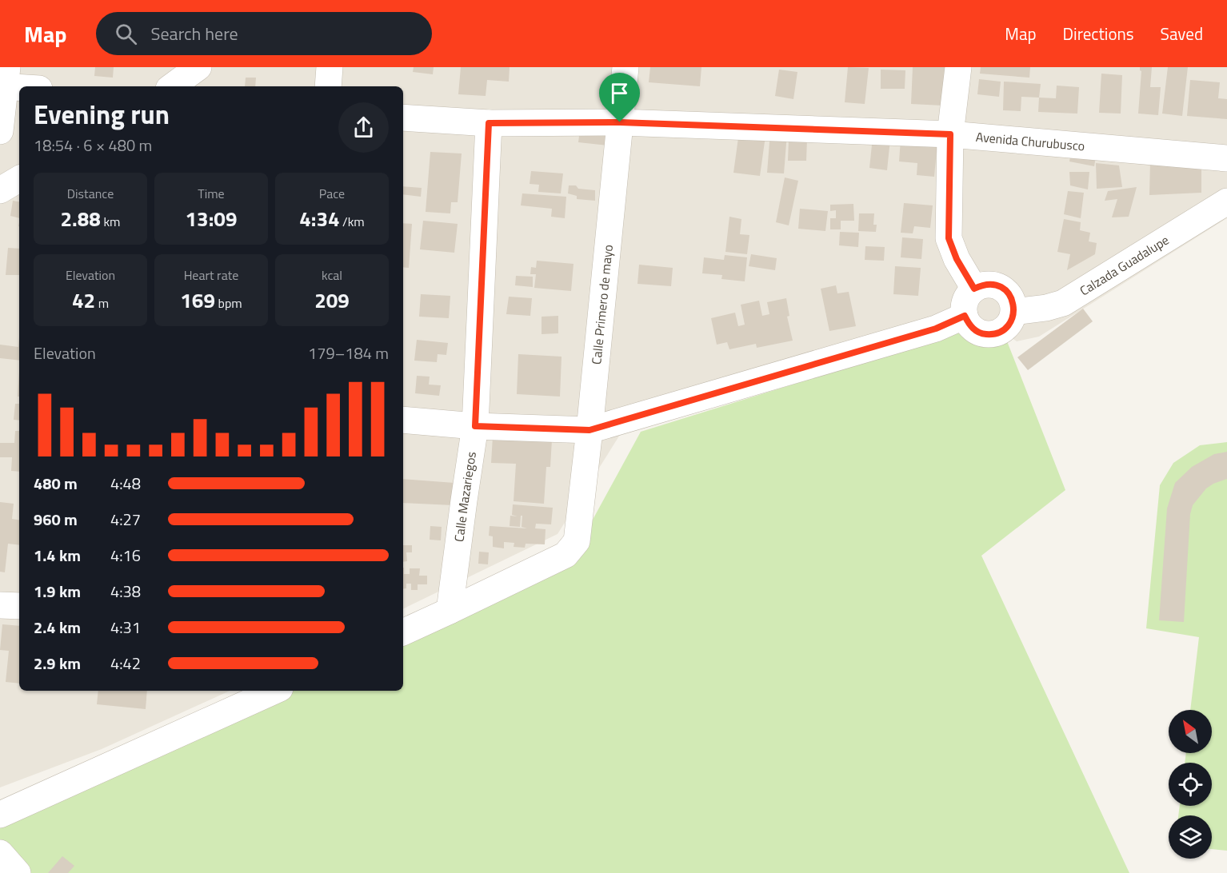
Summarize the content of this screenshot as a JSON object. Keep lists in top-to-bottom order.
{
  "streets": {
    "street": [
      "Avenida Churubusco",
      "Calzada Guadalupe",
      "Calle Primero de mayo",
      "Calle Mazariegos"
    ]
  },
  "crossings": [
    ["Avenida Churubusco", "Calle Primero de mayo"],
    ["Avenida Churubusco", "Calle Mazariegos"],
    ["Calle Primero de mayo", "Calle Mazariegos"]
  ],
  "north": "top left",
  "page": {
    "header": "Map",
    "search": "Search here",
    "nav": ["Map", "Directions", "Saved"],
    "heading": ["Evening run", "18:54 · 6 × 480 m"],
    "stats": [
      ["Distance", "2.88 km"],
      ["Time", "13:09"],
      ["Pace", "4:34 /km"],
      ["Elevation", "42 m"],
      ["Heart rate", "169 bpm"],
      ["kcal", "209"]
    ],
    "chart": ["Elevation", "179–184 m"],
    "list": [
      {
        "name": "480 m",
        "note": "4:48"
      },
      {
        "name": "960 m",
        "note": "4:27"
      },
      {
        "name": "1.4 km",
        "note": "4:16"
      },
      {
        "name": "1.9 km",
        "note": "4:38"
      },
      {
        "name": "2.4 km",
        "note": "4:31"
      },
      {
        "name": "2.9 km",
        "note": "4:42"
      }
    ]
  }
}
